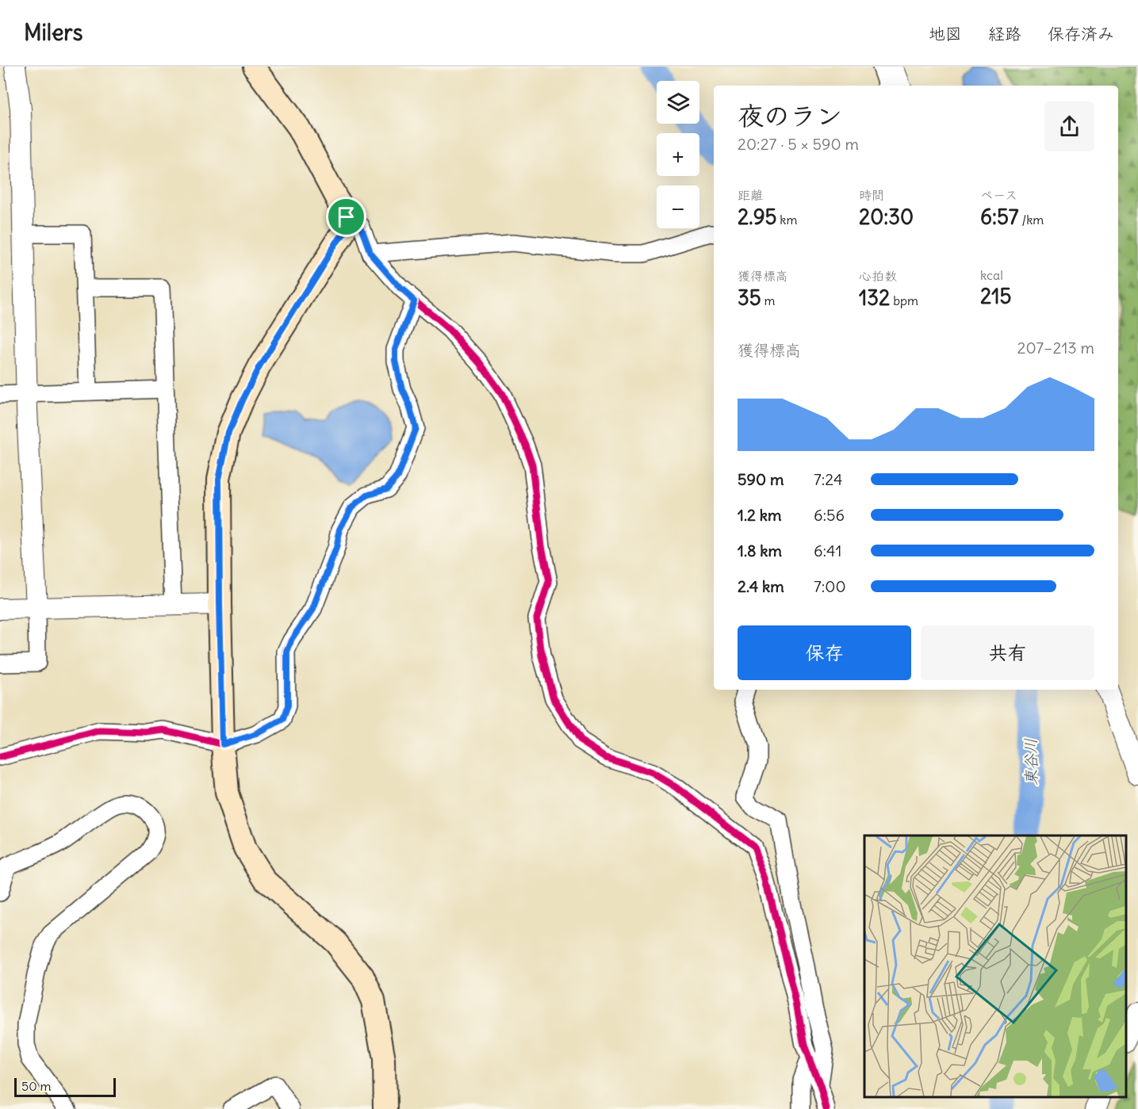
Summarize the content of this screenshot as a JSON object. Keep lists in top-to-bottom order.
{
  "water": ["東谷川"],
  "scale_bar": "50 m",
  "page": {
    "header": "Milers",
    "nav": ["地図", "経路", "保存済み"],
    "map_buttons": ["+", "−"],
    "heading": ["夜のラン", "20:27 · 5 × 590 m"],
    "stats": [
      ["距離", "2.95 km"],
      ["時間", "20:30"],
      ["ペース", "6:57 /km"],
      ["獲得標高", "35 m"],
      ["心拍数", "132 bpm"],
      ["kcal", "215"]
    ],
    "chart": ["獲得標高", "207–213 m"],
    "list": [
      {
        "name": "590 m",
        "note": "7:24"
      },
      {
        "name": "1.2 km",
        "note": "6:56"
      },
      {
        "name": "1.8 km",
        "note": "6:41"
      },
      {
        "name": "2.4 km",
        "note": "7:00"
      }
    ],
    "buttons": ["保存", "共有"],
    "scale": "50 m"
  }
}
